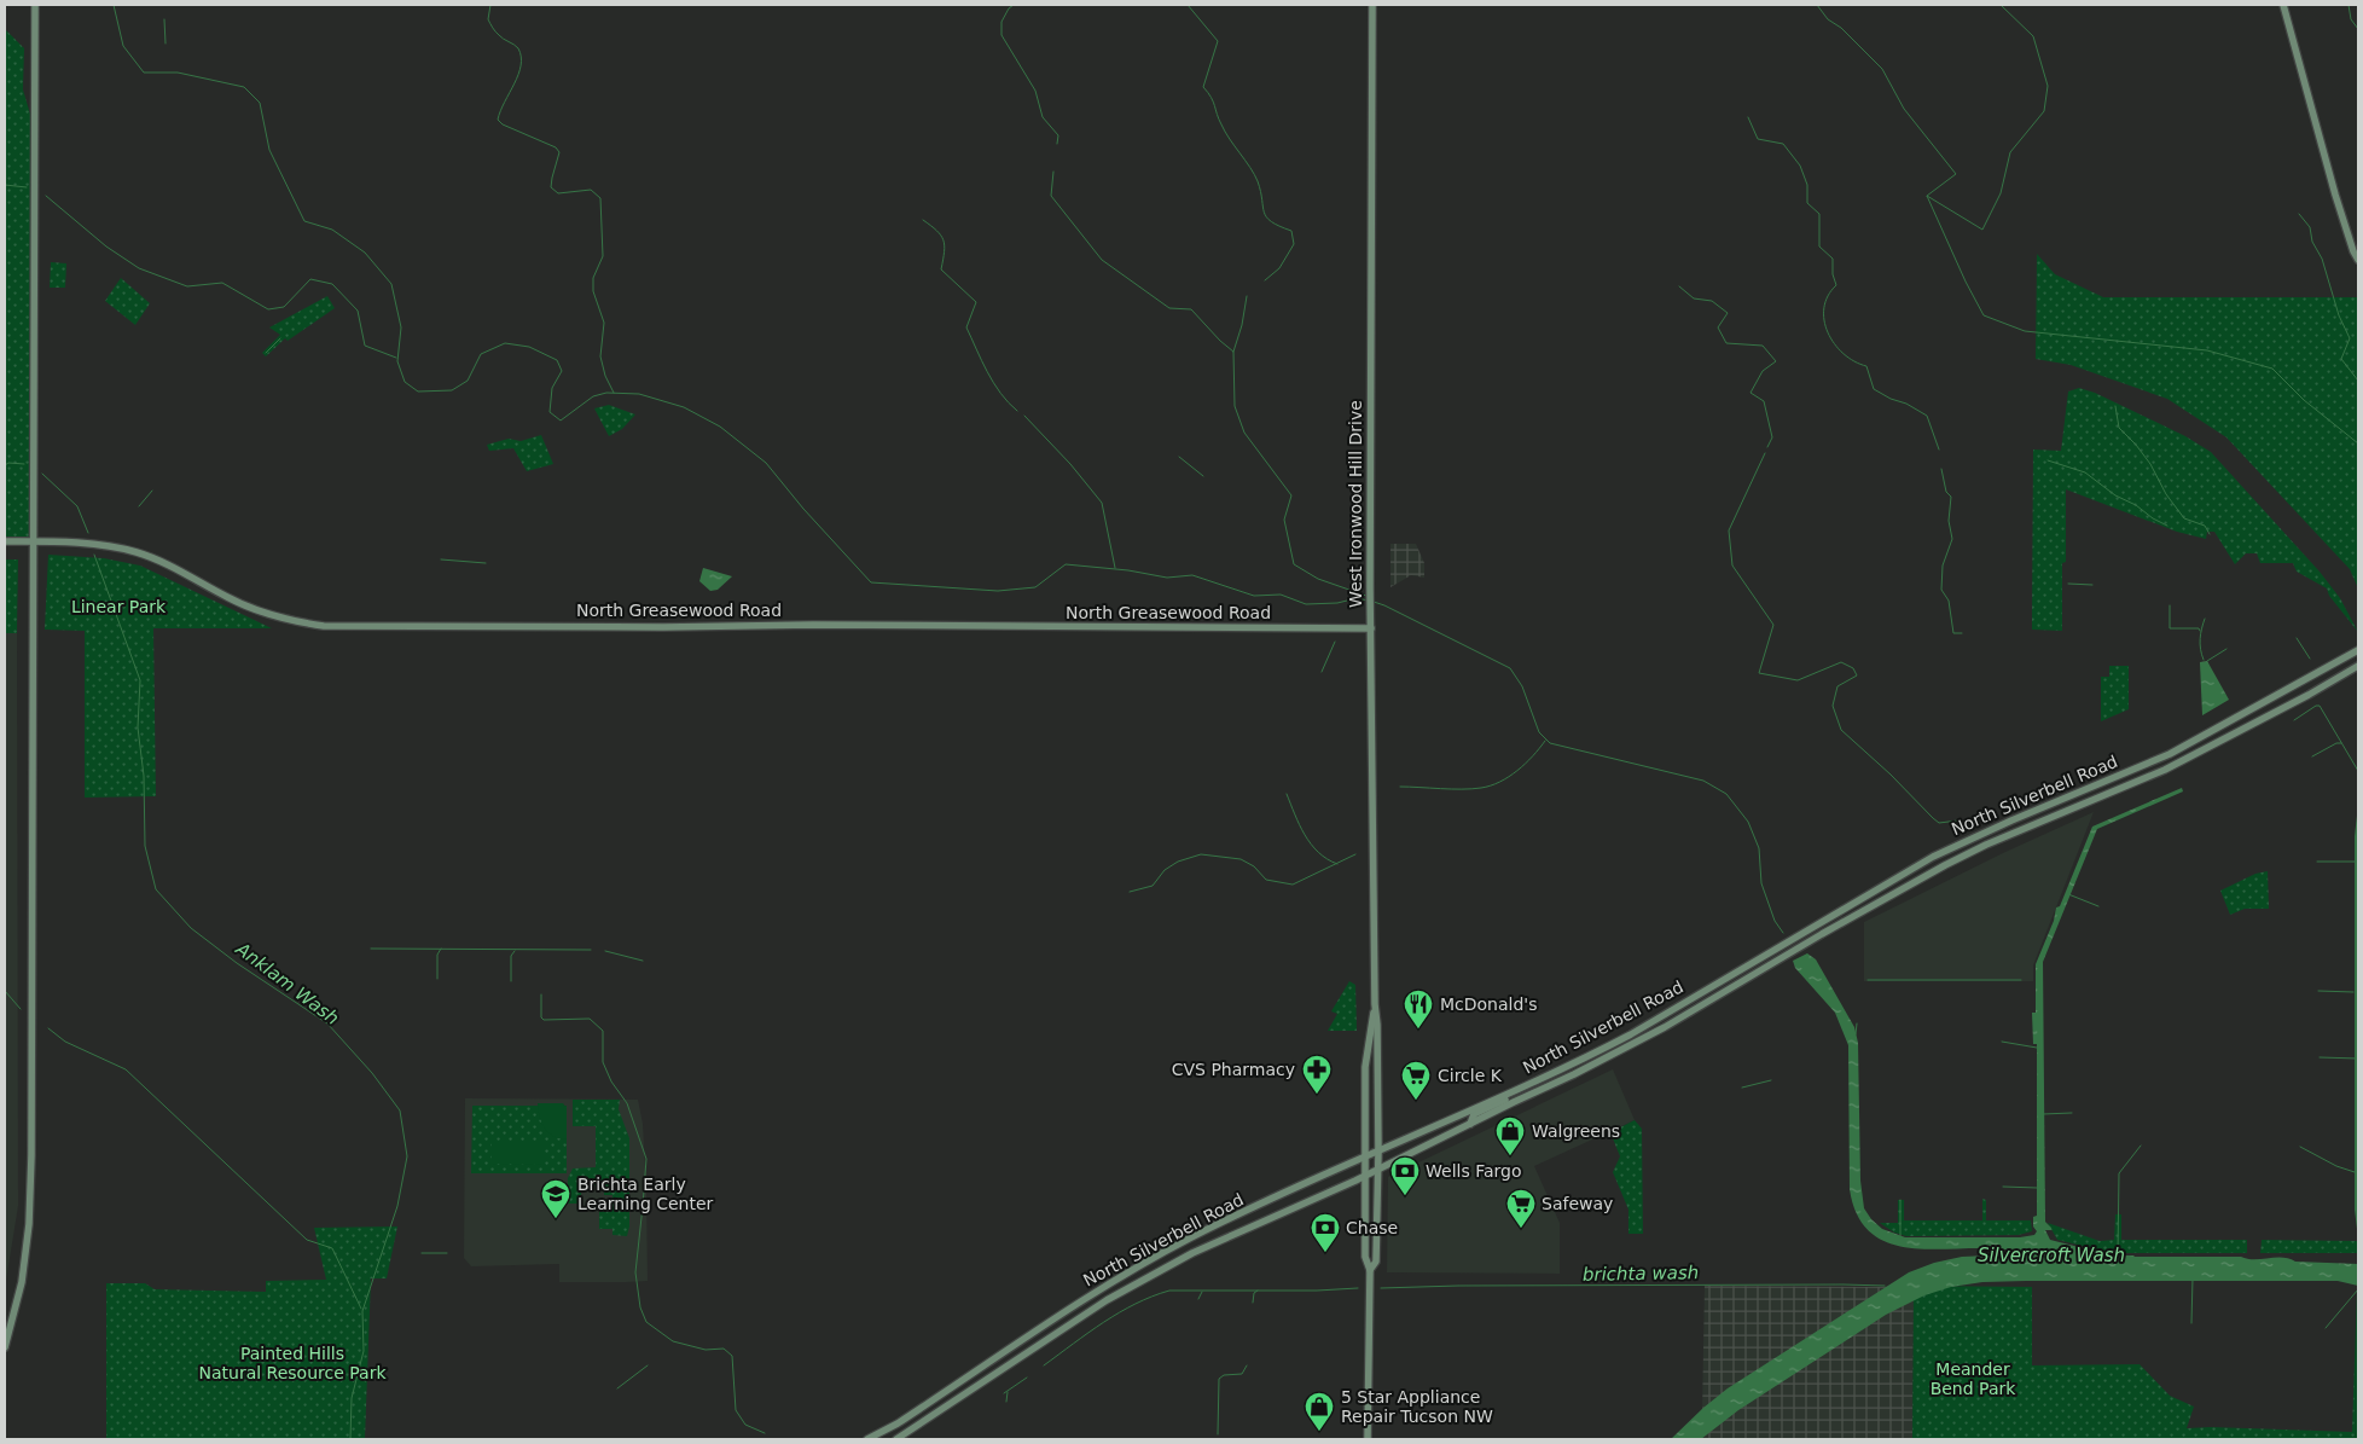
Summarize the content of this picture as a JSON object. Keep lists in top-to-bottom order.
{
  "streets": {
    "main road": ["West Ironwood Hill Drive", "North Greasewood Road", "North Silverbell Road"]
  },
  "crossings": [
    ["West Ironwood Hill Drive", "North Greasewood Road"],
    ["West Ironwood Hill Drive", "North Silverbell Road"]
  ],
  "water": ["Anklam Wash", "Silvercroft Wash", "brichta wash"],
  "parks": ["Linear Park", "Painted Hills Natural Resource Park", "Meander Bend Park"],
  "places": {
    "restaurant": ["McDonald's"],
    "pharmacy": ["CVS Pharmacy"],
    "supermarket": ["Circle K", "Safeway"],
    "shop": ["Walgreens", "5 Star Appliance Repair Tucson NW"],
    "bank": ["Wells Fargo", "Chase"],
    "school or university": ["Brichta Early Learning Center"]
  }
}
